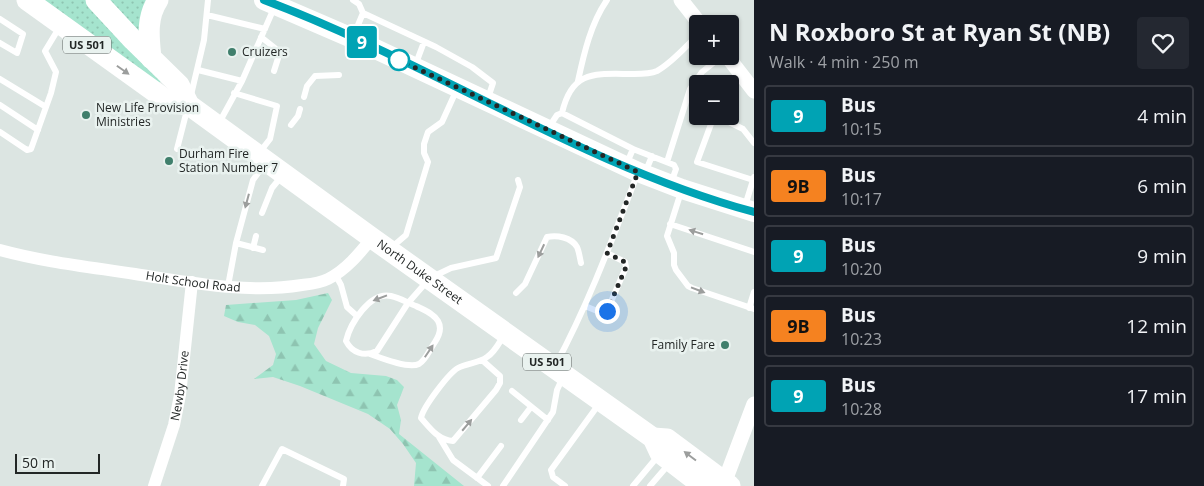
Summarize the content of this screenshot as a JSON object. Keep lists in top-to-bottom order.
{
  "streets": {
    "highway": ["US 501", "North Duke Street"],
    "street": ["Holt School Road", "Newby Drive"]
  },
  "crossings": [
    ["North Duke Street", "Holt School Road"],
    ["Holt School Road", "Newby Drive"]
  ],
  "places": [
    "Cruizers",
    "New Life Provision Ministries",
    "Durham Fire Station Number 7",
    "Family Fare"
  ],
  "lines": ["bus line 9"],
  "scale_bar": "50 m",
  "page": {
    "on_map": "9",
    "heading": ["N Roxboro St at Ryan St (NB)", "Walk · 4 min · 250 m"],
    "map_buttons": ["+", "−"],
    "list": [
      {
        "mark": "9",
        "name": "Bus",
        "note": "10:15",
        "value": "4 min"
      },
      {
        "mark": "9B",
        "name": "Bus",
        "note": "10:17",
        "value": "6 min"
      },
      {
        "mark": "9",
        "name": "Bus",
        "note": "10:20",
        "value": "9 min"
      },
      {
        "mark": "9B",
        "name": "Bus",
        "note": "10:23",
        "value": "12 min"
      },
      {
        "mark": "9",
        "name": "Bus",
        "note": "10:28",
        "value": "17 min"
      }
    ],
    "scale": "50 m"
  }
}
